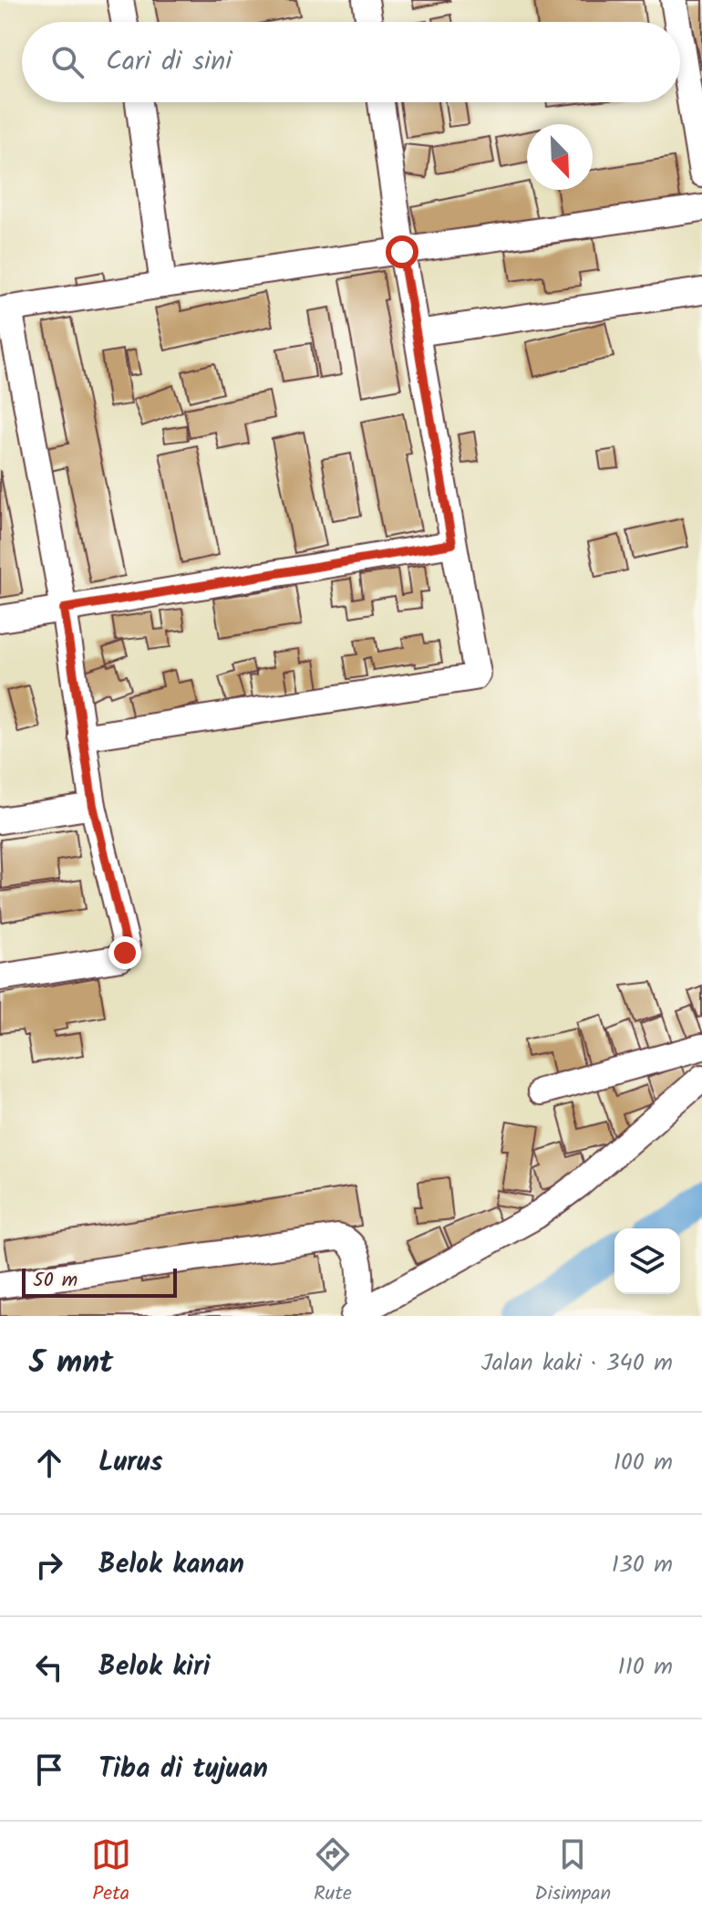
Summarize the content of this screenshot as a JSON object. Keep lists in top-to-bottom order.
{
  "scale_bar": "50 m",
  "north": "bottom right",
  "page": {
    "search": "Cari di sini",
    "scale": "50 m",
    "heading": ["5 mnt", "Jalan kaki · 340 m"],
    "list": [
      ["Lurus", "100 m"],
      ["Belok kanan", "130 m"],
      ["Belok kiri", "110 m"],
      "Tiba di tujuan"
    ],
    "nav": ["Peta", "Rute", "Disimpan"]
  }
}
